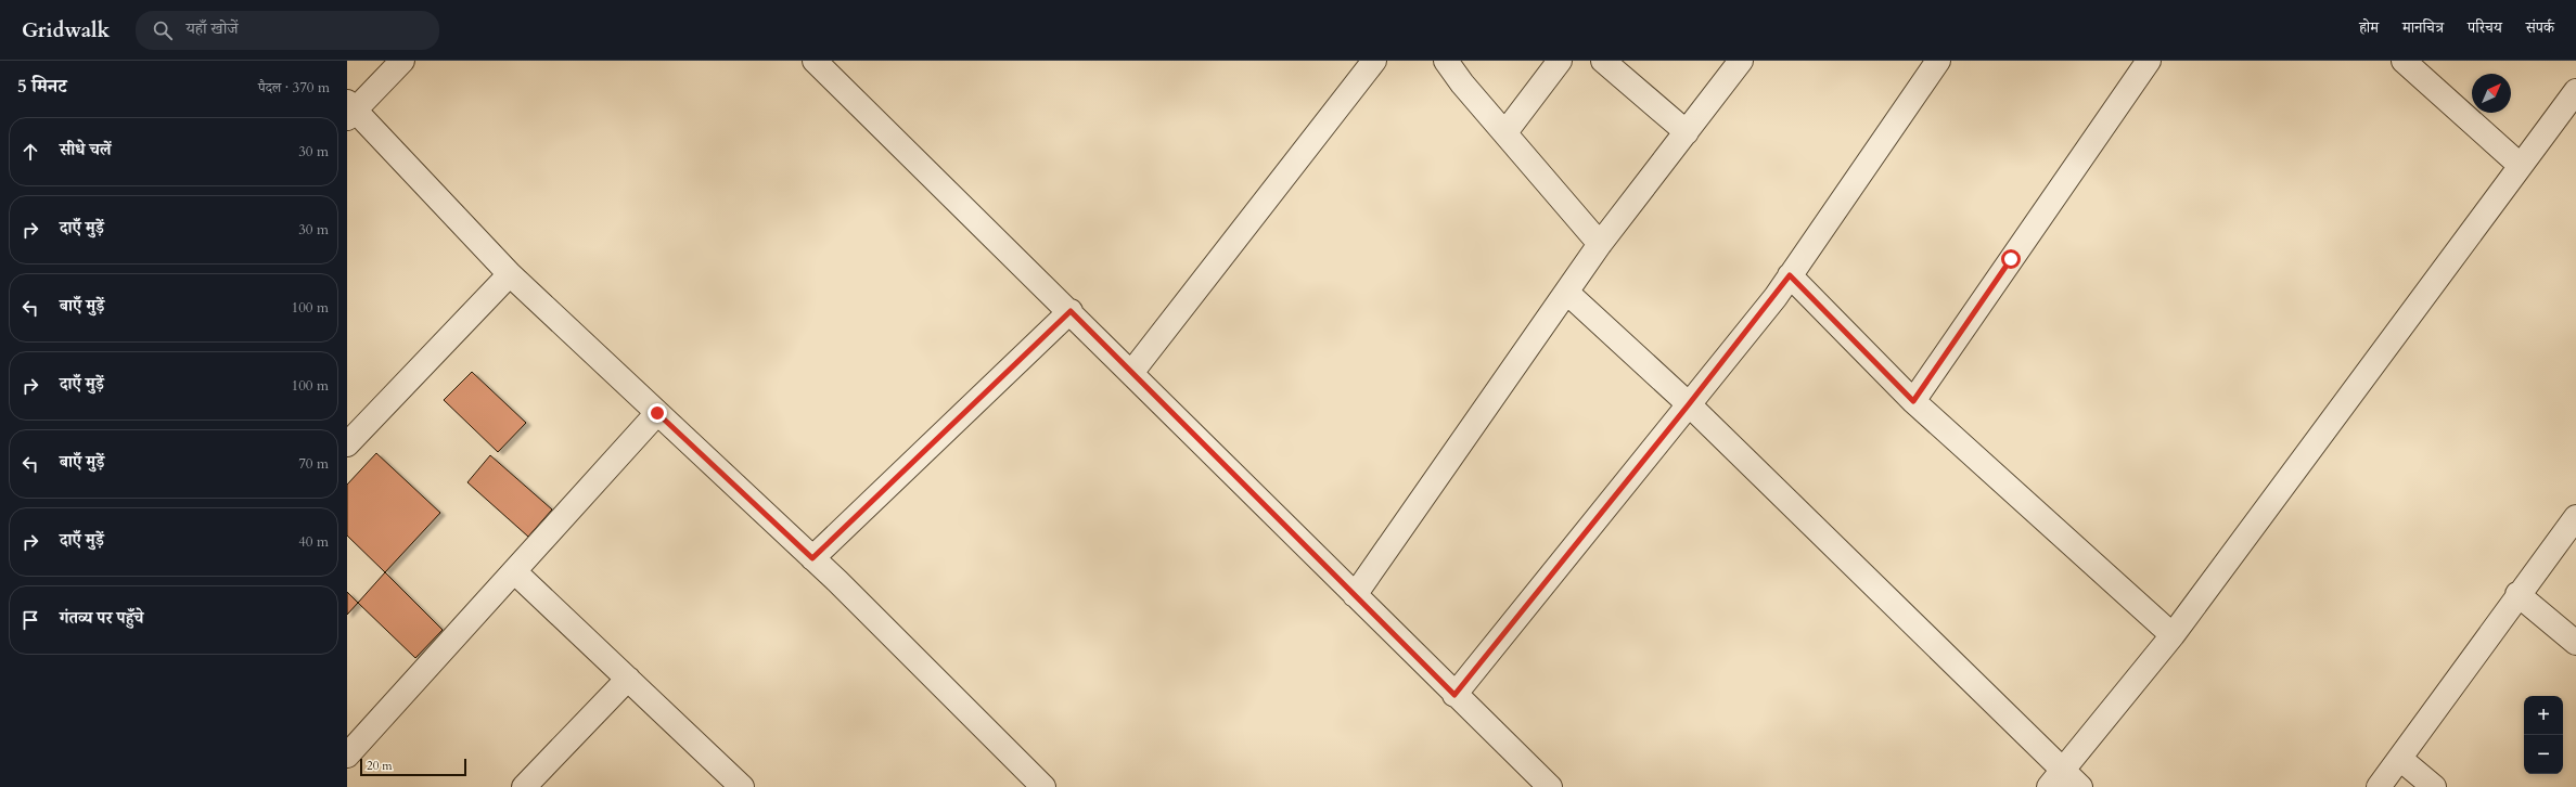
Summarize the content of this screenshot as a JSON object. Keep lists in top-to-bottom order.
{
  "scale_bar": "20 m",
  "north": "top right",
  "page": {
    "header": "Gridwalk",
    "search": "यहाँ खोजें",
    "nav": [
      "होम",
      "मानचित्र",
      "परिचय",
      "संपर्क"
    ],
    "heading": ["5 मिनट", "पैदल · 370 m"],
    "list": [
      ["सीधे चलें", "30 m"],
      ["दाएँ मुड़ें", "30 m"],
      ["बाएँ मुड़ें", "100 m"],
      ["दाएँ मुड़ें", "100 m"],
      ["बाएँ मुड़ें", "70 m"],
      ["दाएँ मुड़ें", "40 m"],
      "गंतव्य पर पहुँचे"
    ],
    "map_buttons": ["+", "−"],
    "scale": "20 m"
  }
}
